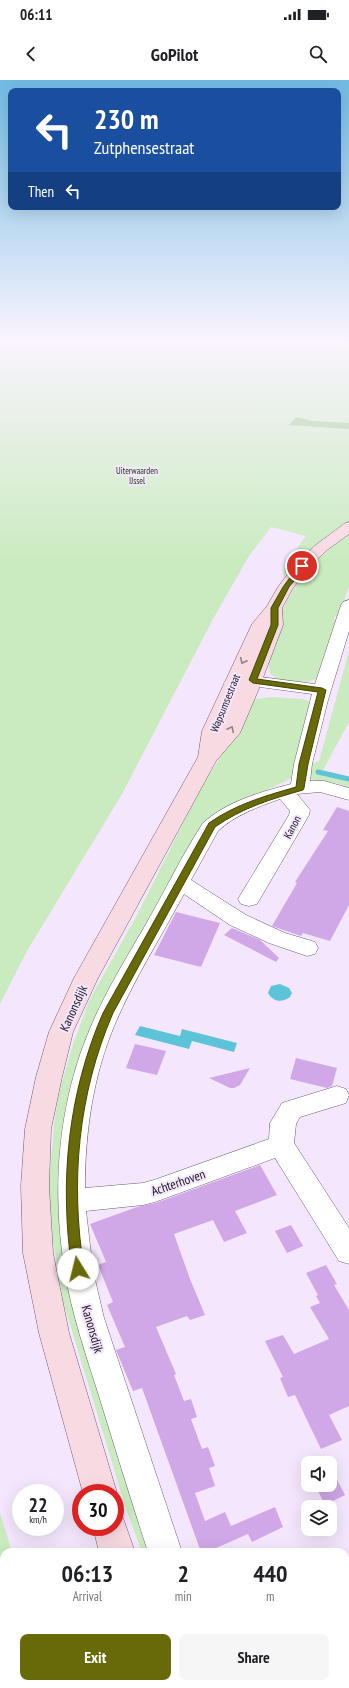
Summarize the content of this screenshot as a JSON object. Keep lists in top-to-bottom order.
{
  "streets": {
    "street": [
      "Wapsumsestraat",
      "Kanon",
      "Kanonsdijk",
      "Achterhoven"
    ]
  },
  "crossings": [
    ["Wapsumsestraat", "Kanonsdijk"],
    ["Kanon", "Kanonsdijk"],
    ["Kanonsdijk", "Achterhoven"]
  ],
  "parks": ["Uiterwaarden IJssel"],
  "page": {
    "status": "06:11",
    "header": "GoPilot",
    "turn": ["230 m", "Zutphensestraat"],
    "then": "Then",
    "speed": "22 km/h",
    "limit": "30",
    "eta": [
      "06:13",
      "Arrival",
      "2",
      "min",
      "440",
      "m"
    ],
    "buttons": ["Exit", "Share"]
  }
}
